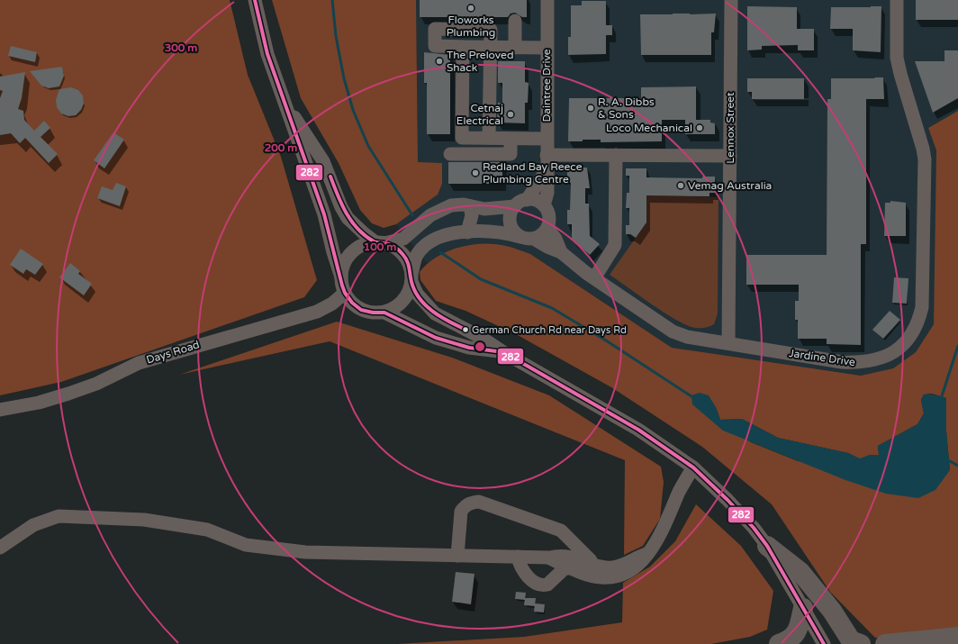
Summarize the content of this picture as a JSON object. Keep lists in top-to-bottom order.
{
  "streets": {
    "street": [
      "Daintree Drive",
      "Lennox Street",
      "Days Road",
      "Jardine Drive"
    ]
  },
  "crossings": [
    ["Daintree Drive", "Jardine Drive"],
    ["Lennox Street", "Jardine Drive"]
  ],
  "places": [
    "Floworks Plumbing",
    "The Preloved Shack",
    "R. A. Dibbs & Sons",
    "Cetnaj Electrical",
    "Loco Mechanical",
    "Redland Bay Reece Plumbing Centre",
    "Vemag Australia",
    "German Church Rd near Days Rd"
  ],
  "lines": ["transit line 282"],
  "rings": ["300 m", "200 m", "100 m"]
}
